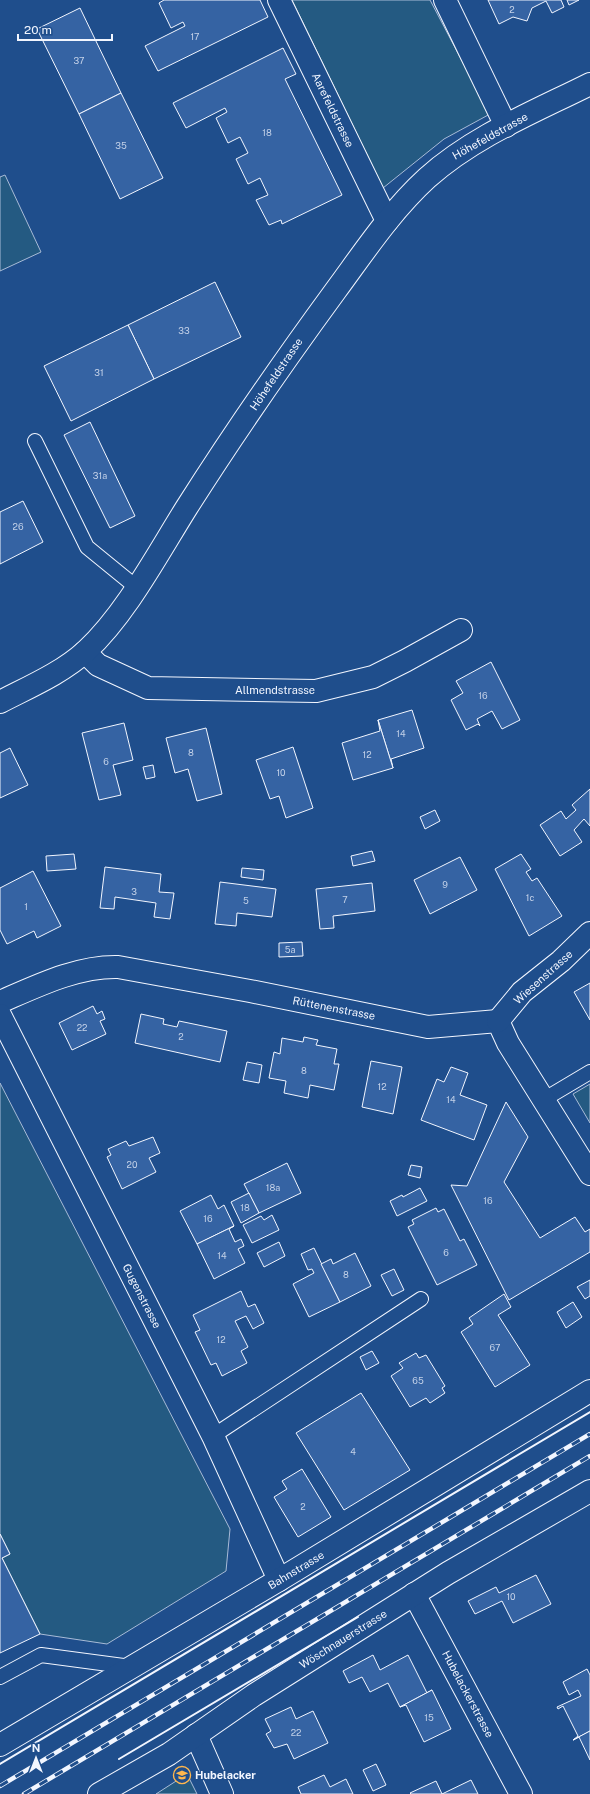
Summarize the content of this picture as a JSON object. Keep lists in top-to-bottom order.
{
  "streets": {
    "street": [
      "Aarefeldstrasse",
      "Höhefeldstrasse",
      "Allmendstrasse",
      "Wiesenstrasse",
      "Rüttenenstrasse",
      "Gugenstrasse",
      "Bahnstrasse",
      "Wöschnauerstrasse",
      "Hubelackerstrasse"
    ]
  },
  "crossings": [
    ["Aarefeldstrasse", "Höhefeldstrasse"],
    ["Höhefeldstrasse", "Allmendstrasse"],
    ["Wiesenstrasse", "Rüttenenstrasse"],
    ["Gugenstrasse", "Bahnstrasse"],
    ["Wöschnauerstrasse", "Hubelackerstrasse"]
  ],
  "places": {
    "school or university": ["Hubelacker"]
  },
  "house_numbers": [
    "2",
    "17",
    "37",
    "18",
    "35",
    "33",
    "31",
    "31a",
    "26",
    "16",
    "14",
    "8",
    "12",
    "6",
    "10",
    "9",
    "3",
    "1c",
    "7",
    "5",
    "1",
    "5a",
    "22",
    "2",
    "8",
    "12",
    "14",
    "20",
    "18a",
    "16",
    "18",
    "16",
    "6",
    "14",
    "8",
    "12",
    "67",
    "65",
    "4",
    "2",
    "10",
    "15",
    "22"
  ],
  "scale_bar": "20 m",
  "north": "top"
}
